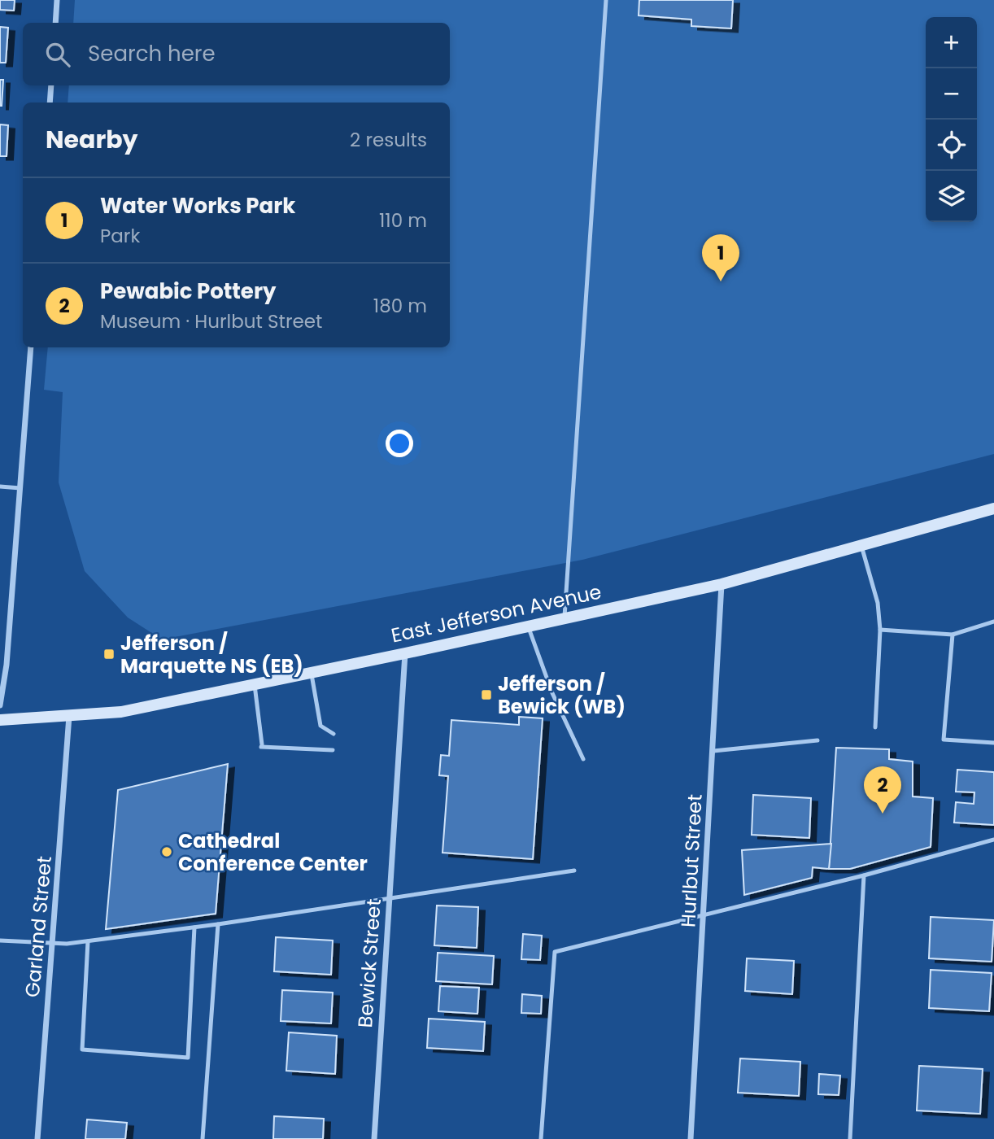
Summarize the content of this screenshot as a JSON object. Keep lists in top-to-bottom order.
{
  "streets": {
    "main road": ["East Jefferson Avenue"],
    "street": ["Hurlbut Street", "Garland Street", "Bewick Street"]
  },
  "crossings": [
    ["East Jefferson Avenue", "Hurlbut Street"],
    ["East Jefferson Avenue", "Garland Street"],
    ["East Jefferson Avenue", "Bewick Street"]
  ],
  "places": {
    "transit": ["Jefferson / Marquette NS (EB)", "Jefferson / Bewick (WB)"],
    "other": ["Cathedral Conference Center"]
  },
  "page": {
    "map_buttons": ["+", "−"],
    "search": "Search here",
    "heading": ["Nearby", "2 results"],
    "list": [
      {
        "mark": "1",
        "name": "Water Works Park",
        "note": "Park",
        "value": "110 m"
      },
      {
        "mark": "2",
        "name": "Pewabic Pottery",
        "note": "Museum · Hurlbut Street",
        "value": "180 m"
      }
    ],
    "pins": ["1", "2"]
  }
}
